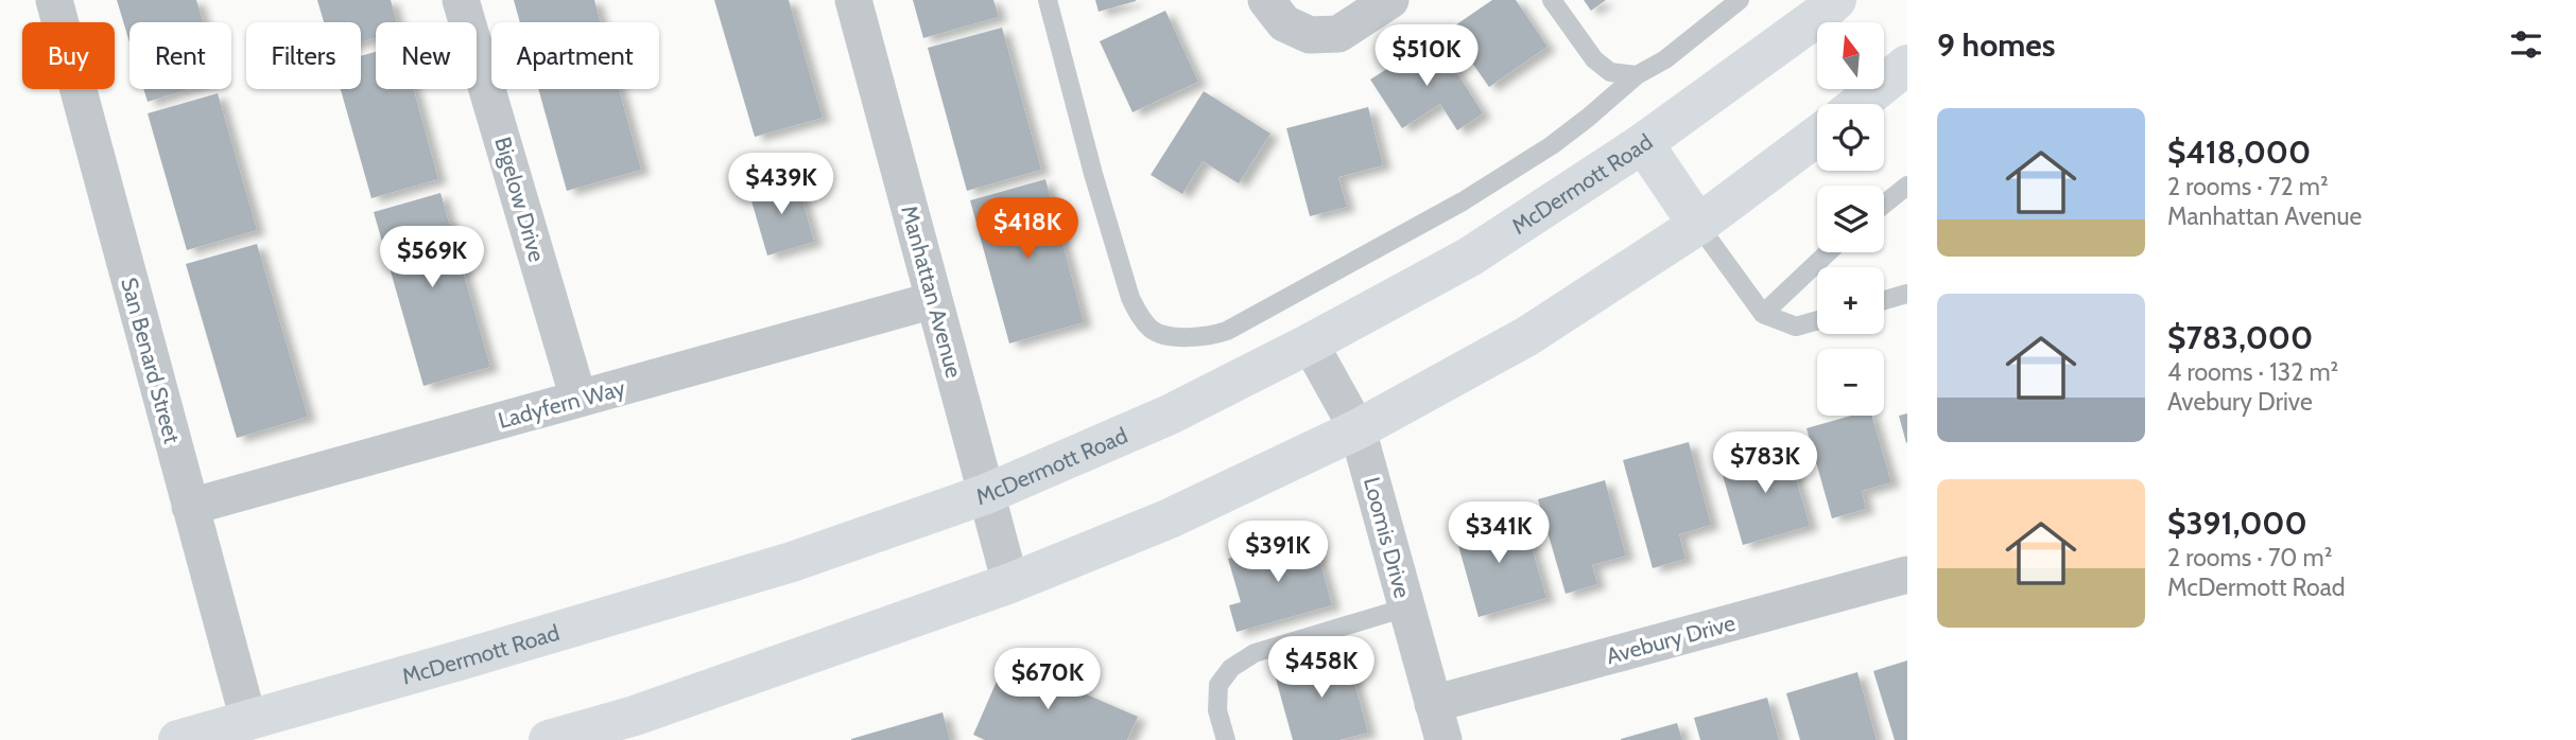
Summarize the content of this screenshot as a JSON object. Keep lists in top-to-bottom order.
{
  "streets": {
    "main road": ["McDermott Road"],
    "street": [
      "Bigelow Drive",
      "Manhattan Avenue",
      "San Benard Street",
      "Ladyfern Way",
      "Loomis Drive",
      "Avebury Drive"
    ]
  },
  "crossings": [
    ["McDermott Road", "Manhattan Avenue"],
    ["McDermott Road", "San Benard Street"],
    ["McDermott Road", "Loomis Drive"],
    ["Bigelow Drive", "Ladyfern Way"],
    ["Manhattan Avenue", "Ladyfern Way"],
    ["San Benard Street", "Ladyfern Way"],
    ["Loomis Drive", "Avebury Drive"]
  ],
  "north": "top",
  "page": {
    "heading": "9 homes",
    "map_buttons": ["+", "−"],
    "chip": [
      "Buy",
      "Rent",
      "Filters",
      "New",
      "Apartment"
    ],
    "price": [
      "$510K",
      "$439K",
      "$418K",
      "$569K",
      "$783K",
      "$341K",
      "$391K",
      "$458K",
      "$670K"
    ],
    "list": [
      {
        "name": "$418,000",
        "note": "2 rooms · 72 m² · Manhattan Avenue"
      },
      {
        "name": "$783,000",
        "note": "4 rooms · 132 m² · Avebury Drive"
      },
      {
        "name": "$391,000",
        "note": "2 rooms · 70 m² · McDermott Road"
      }
    ]
  }
}
